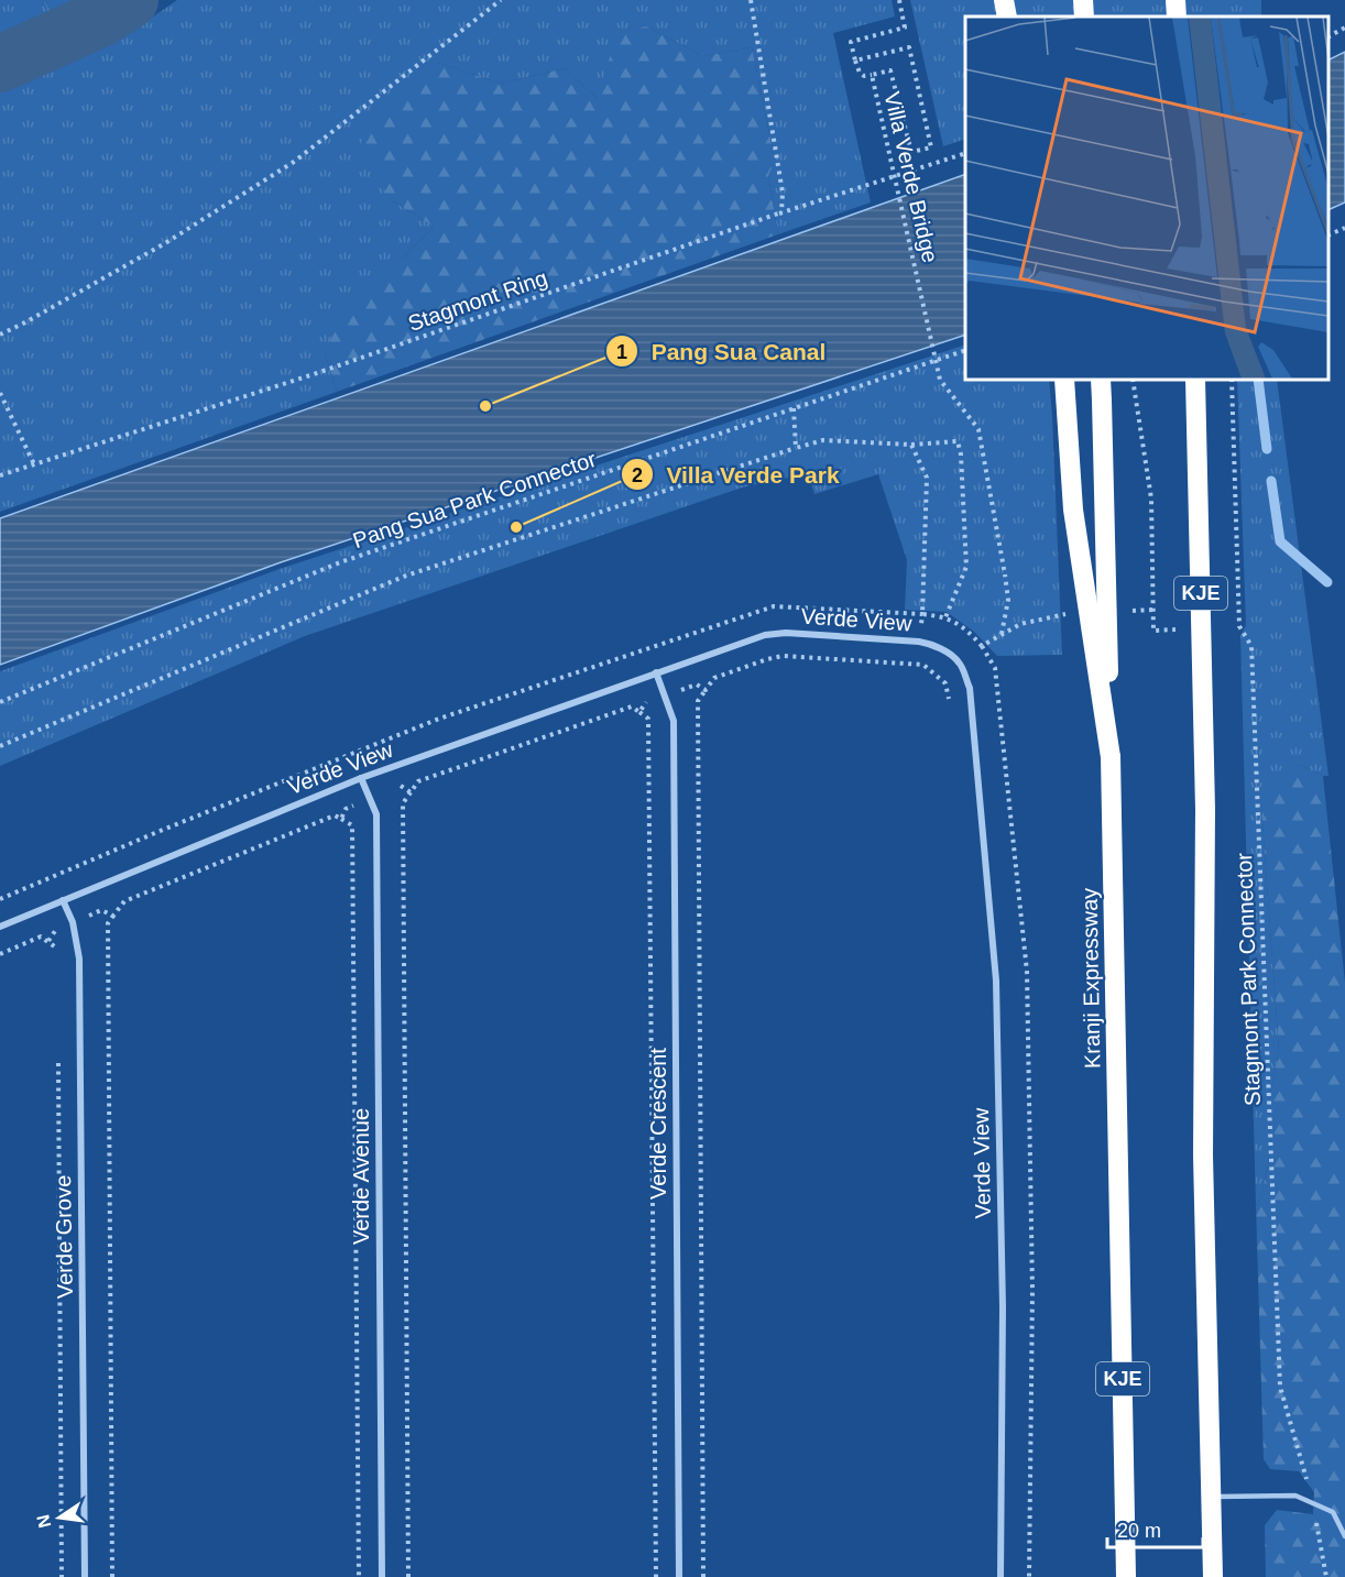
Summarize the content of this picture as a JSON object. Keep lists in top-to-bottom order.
{
  "streets": {
    "highway": ["KJE", "Kranji Expressway"],
    "street": [
      "Verde View",
      "Verde Crescent",
      "Verde Avenue",
      "Verde Grove"
    ],
    "path": [
      "Villa Verde Bridge",
      "Stagmont Ring",
      "Pang Sua Park Connector",
      "Stagmont Park Connector"
    ]
  },
  "crossings": [
    ["Verde View", "Verde Crescent"],
    ["Verde View", "Verde Avenue"],
    ["Verde View", "Verde Grove"]
  ],
  "places": ["Pang Sua Canal", "Villa Verde Park"],
  "scale_bar": "20 m",
  "north": "left"
}
